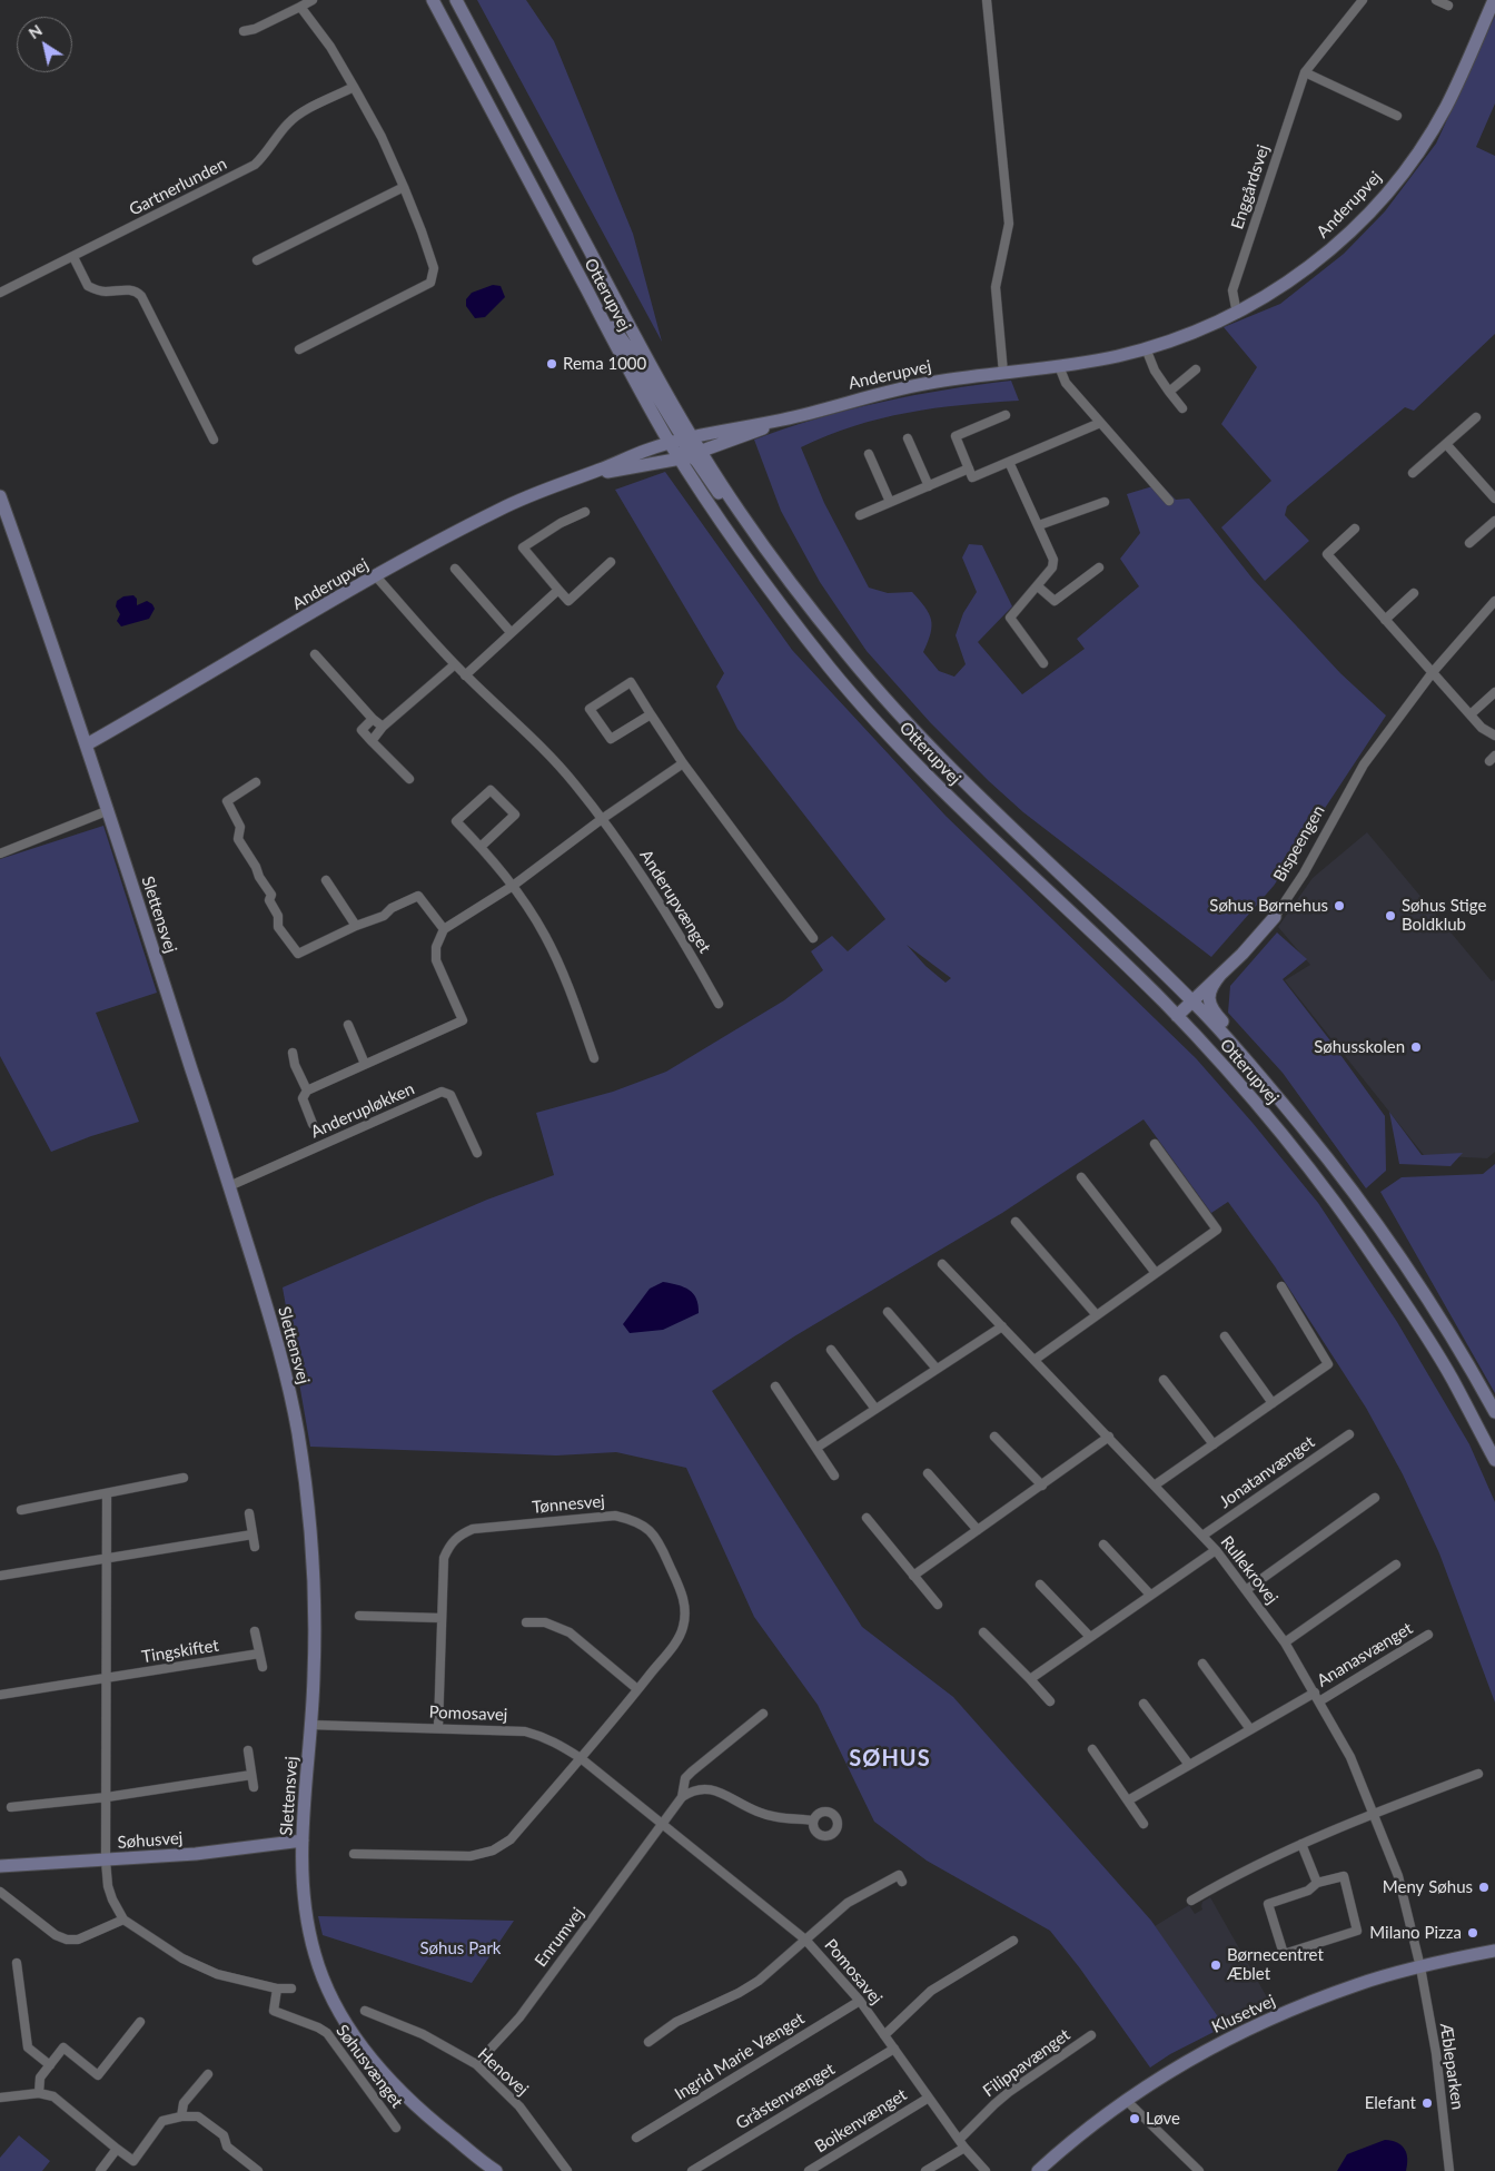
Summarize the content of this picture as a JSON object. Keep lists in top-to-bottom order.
{
  "streets": {
    "street": [
      "Gartnerlunden",
      "Enggårdsvej",
      "Anderupvej",
      "Otterupvej",
      "Bispeengen",
      "Anderupvænget",
      "Slettensvej",
      "Anderupløkken",
      "Jonatanvænget",
      "Tønnesvej",
      "Rullekrovej",
      "Tingskiftet",
      "Ananasvænget",
      "Pomosavej",
      "Søhusvej",
      "Enrumvej",
      "Klusetvej",
      "Ingrid Marie Vænget",
      "Filippavænget",
      "Søhusvænget",
      "Æbleparken",
      "Henovej",
      "Gråstenvænget",
      "Boikenvænget"
    ]
  },
  "crossings": [
    ["Enggårdsvej", "Anderupvej"],
    ["Anderupvej", "Otterupvej"],
    ["Anderupvej", "Anderupvænget"],
    ["Anderupvej", "Slettensvej"],
    ["Otterupvej", "Bispeengen"],
    ["Slettensvej", "Anderupløkken"],
    ["Slettensvej", "Pomosavej"],
    ["Slettensvej", "Søhusvej"],
    ["Jonatanvænget", "Rullekrovej"],
    ["Tønnesvej", "Pomosavej"],
    ["Rullekrovej", "Ananasvænget"],
    ["Rullekrovej", "Klusetvej"],
    ["Rullekrovej", "Æbleparken"],
    ["Pomosavej", "Enrumvej"],
    ["Pomosavej", "Ingrid Marie Vænget"],
    ["Pomosavej", "Filippavænget"],
    ["Pomosavej", "Gråstenvænget"],
    ["Pomosavej", "Boikenvænget"],
    ["Enrumvej", "Henovej"],
    ["Klusetvej", "Æbleparken"]
  ],
  "districts": ["SØHUS"],
  "parks": ["Søhus Park"],
  "places": [
    "Rema 1000",
    "Søhus Børnehus",
    "Søhus Stige Boldklub",
    "Søhusskolen",
    "Meny Søhus",
    "Milano Pizza",
    "Børnecentret Æblet",
    "Elefant",
    "Løve"
  ],
  "north": "top left"
}
